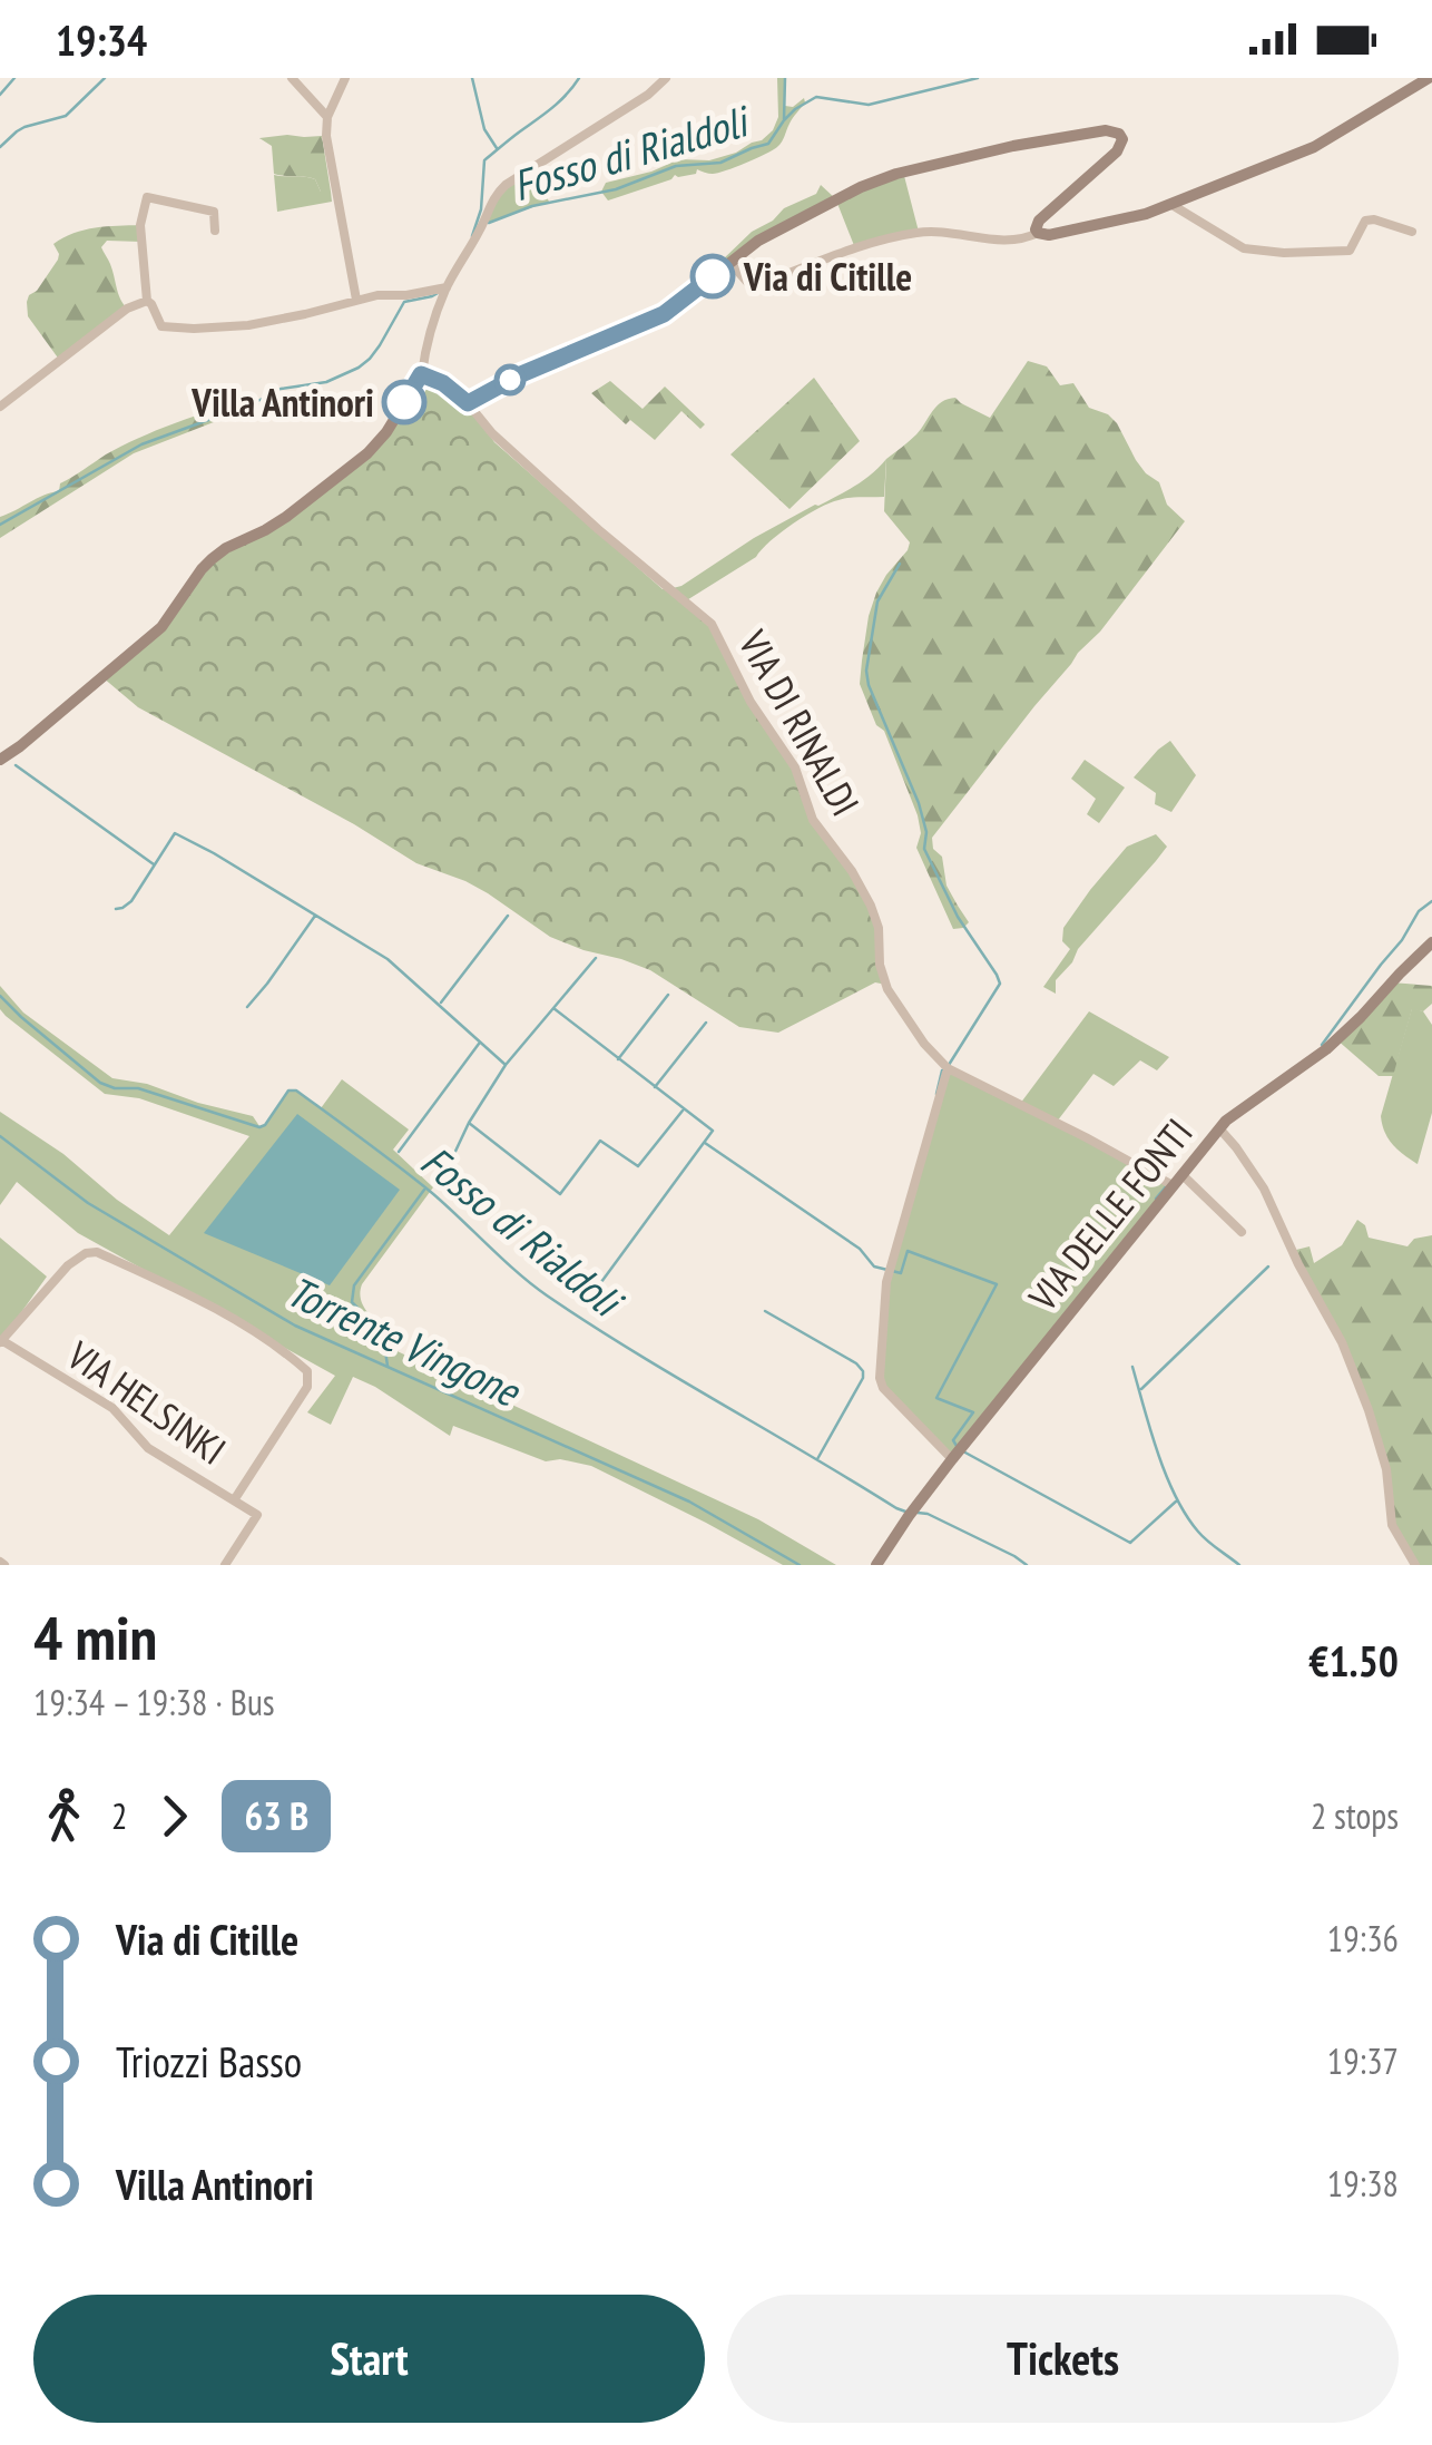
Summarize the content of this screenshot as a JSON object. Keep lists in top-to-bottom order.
{
  "streets": {
    "street": ["VIA DI RINALDI", "VIA DELLE FONTI", "VIA HELSINKI"]
  },
  "crossings": [
    ["VIA DI RINALDI", "VIA DELLE FONTI"]
  ],
  "water": ["Fosso di Rialdoli", "Torrente Vingone"],
  "places": ["Via di Citille", "Villa Antinori"],
  "page": {
    "status": "19:34",
    "heading": ["4 min", "19:34 – 19:38 · Bus", "€1.50"],
    "legs": ["2", "63 B", "2 stops"],
    "list": [
      {
        "name": "Via di Citille",
        "value": "19:36"
      },
      {
        "name": "Triozzi Basso",
        "value": "19:37"
      },
      {
        "name": "Villa Antinori",
        "value": "19:38"
      }
    ],
    "buttons": ["Start", "Tickets"]
  }
}
